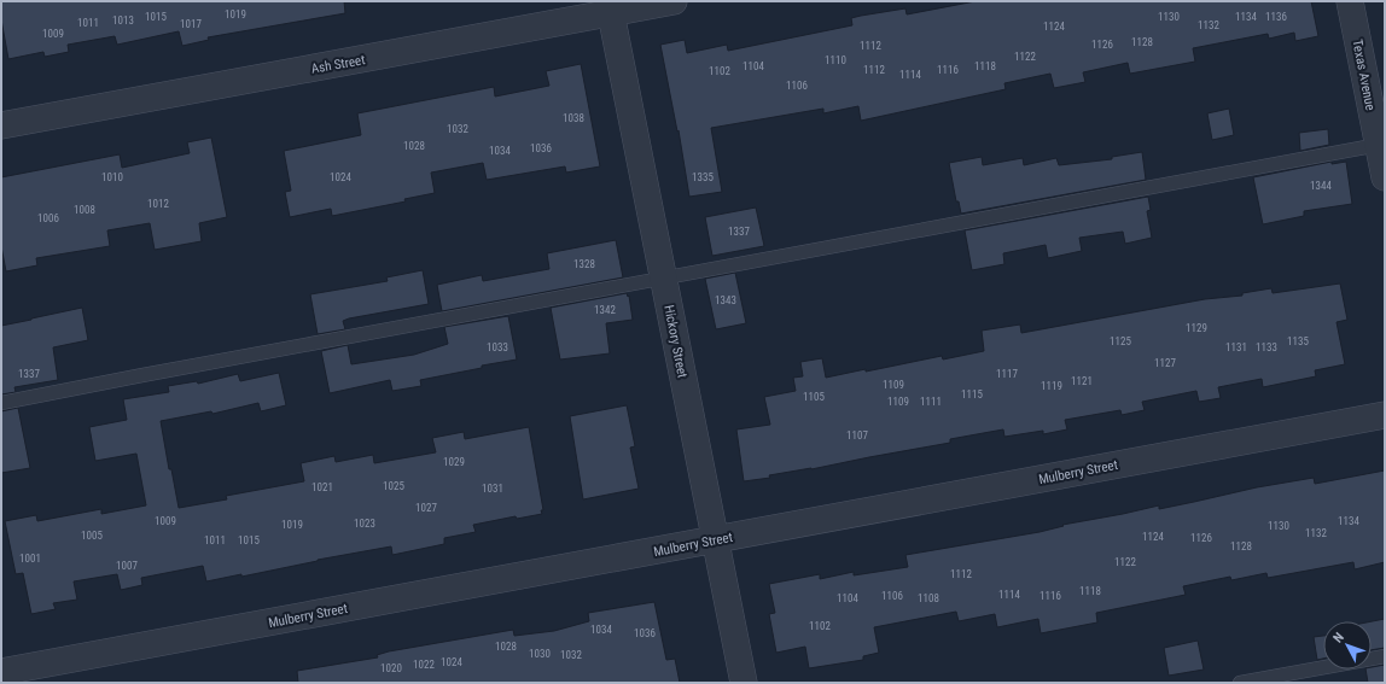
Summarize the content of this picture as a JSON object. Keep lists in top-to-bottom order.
{
  "streets": {
    "street": [
      "Ash Street",
      "Texas Avenue",
      "Hickory Street",
      "Mulberry Street"
    ]
  },
  "crossings": [
    ["Ash Street", "Hickory Street"],
    ["Hickory Street", "Mulberry Street"]
  ],
  "house_numbers": [
    "1019",
    "1015",
    "1130",
    "1134",
    "1136",
    "1013",
    "1011",
    "1017",
    "1132",
    "1124",
    "1009",
    "1128",
    "1126",
    "1112",
    "1122",
    "1110",
    "1104",
    "1118",
    "1112",
    "1116",
    "1102",
    "1114",
    "1106",
    "1038",
    "1032",
    "1028",
    "1036",
    "1034",
    "1010",
    "1024",
    "1335",
    "1344",
    "1012",
    "1008",
    "1006",
    "1337",
    "1328",
    "1343",
    "1342",
    "1129",
    "1125",
    "1135",
    "1033",
    "1131",
    "1133",
    "1127",
    "1337",
    "1117",
    "1121",
    "1109",
    "1119",
    "1115",
    "1105",
    "1109",
    "1111",
    "1107",
    "1029",
    "1025",
    "1021",
    "1031",
    "1027",
    "1009",
    "1134",
    "1023",
    "1019",
    "1130",
    "1132",
    "1005",
    "1124",
    "1126",
    "1011",
    "1015",
    "1128",
    "1001",
    "1122",
    "1007",
    "1112",
    "1118",
    "1114",
    "1106",
    "1116",
    "1104",
    "1108",
    "1102",
    "1034",
    "1036",
    "1028",
    "1030",
    "1032",
    "1024",
    "1022",
    "1020"
  ],
  "north": "top left"
}
